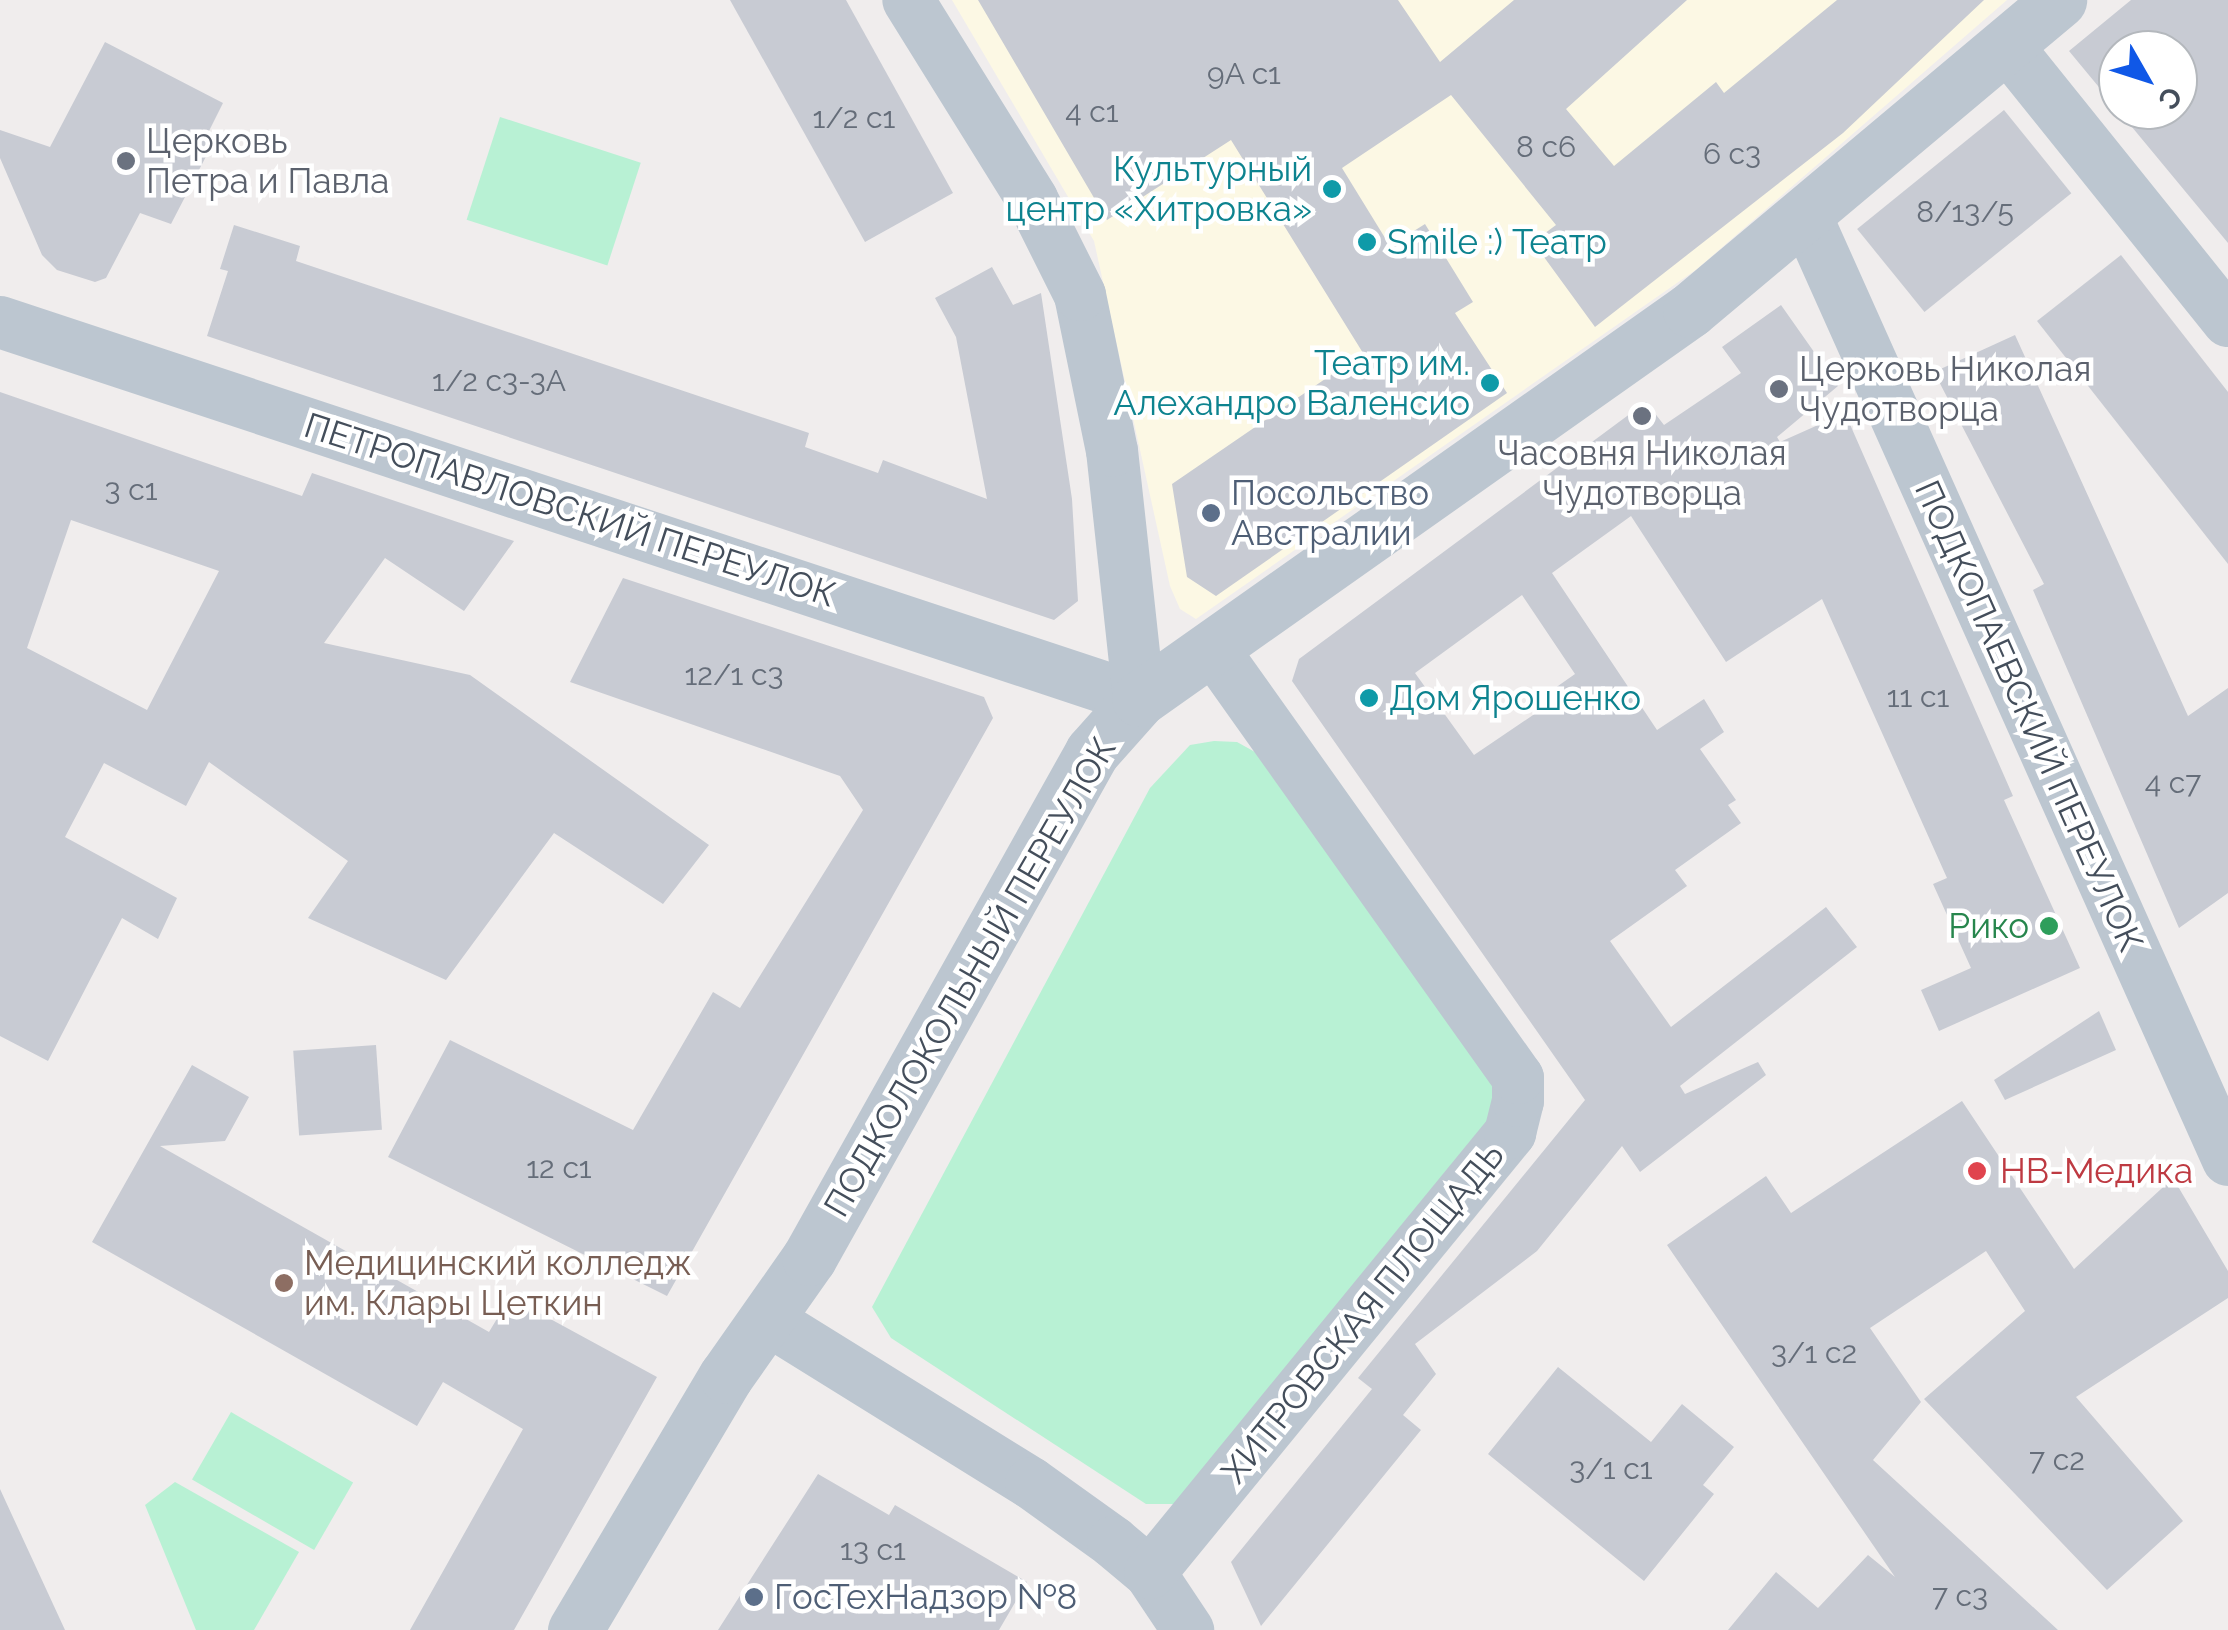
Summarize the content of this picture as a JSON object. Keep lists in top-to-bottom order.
{
  "streets": {
    "street": [
      "ПЕТРОПАВЛОВСКИЙ ПЕРЕУЛОК",
      "ПОДКОПАЕВСКИЙ ПЕРЕУЛОК",
      "ПОДКОЛОКОЛЬНЫЙ ПЕРЕУЛОК",
      "ХИТРОВСКАЯ ПЛОЩАДЬ"
    ]
  },
  "crossings": [
    ["ПЕТРОПАВЛОВСКИЙ ПЕРЕУЛОК", "ПОДКОЛОКОЛЬНЫЙ ПЕРЕУЛОК"],
    ["ПОДКОПАЕВСКИЙ ПЕРЕУЛОК", "ПОДКОЛОКОЛЬНЫЙ ПЕРЕУЛОК"],
    ["ПОДКОЛОКОЛЬНЫЙ ПЕРЕУЛОК", "ХИТРОВСКАЯ ПЛОЩАДЬ"]
  ],
  "places": [
    "Церковь Петра и Павла",
    "Культурный центр «Хитровка»",
    "Smile :) Театр",
    "Театр им. Алехандро Валенсио",
    "Церковь Николая Чудотворца",
    "Часовня Николая Чудотворца",
    "Посольство Австралии",
    "Дом Ярошенко",
    "Рико",
    "НВ-Медика",
    "Медицинский колледж им. Клары Цеткин",
    "ГосТехНадзор №8"
  ],
  "house_numbers": [
    "9А с1",
    "4 с1",
    "1/2 с1",
    "8 с6",
    "6 с3",
    "8/13/5",
    "1/2 с3-3А",
    "3 с1",
    "12/1 с3",
    "11 с1",
    "4 с7",
    "12 с1",
    "3/1 с2",
    "7 с2",
    "3/1 с1",
    "13 с1",
    "7 с3"
  ],
  "north": "bottom right"
}
